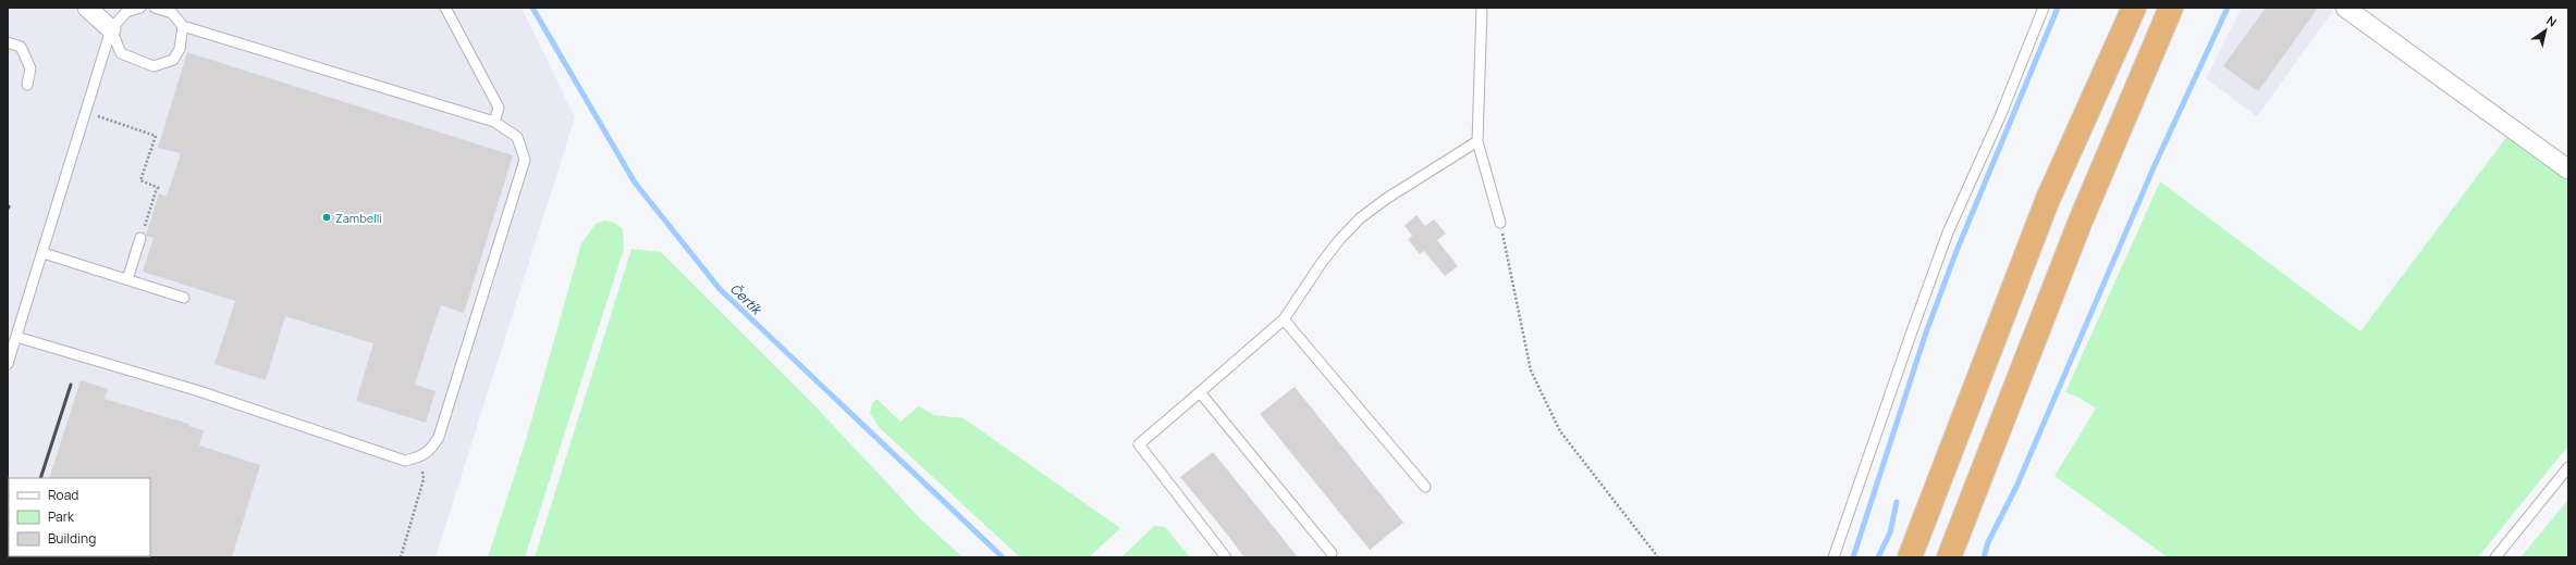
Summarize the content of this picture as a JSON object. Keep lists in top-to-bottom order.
{
  "water": ["Čertík"],
  "places": ["Zambelli"],
  "legend": ["Road", "Park", "Building"],
  "north": "top right"
}
